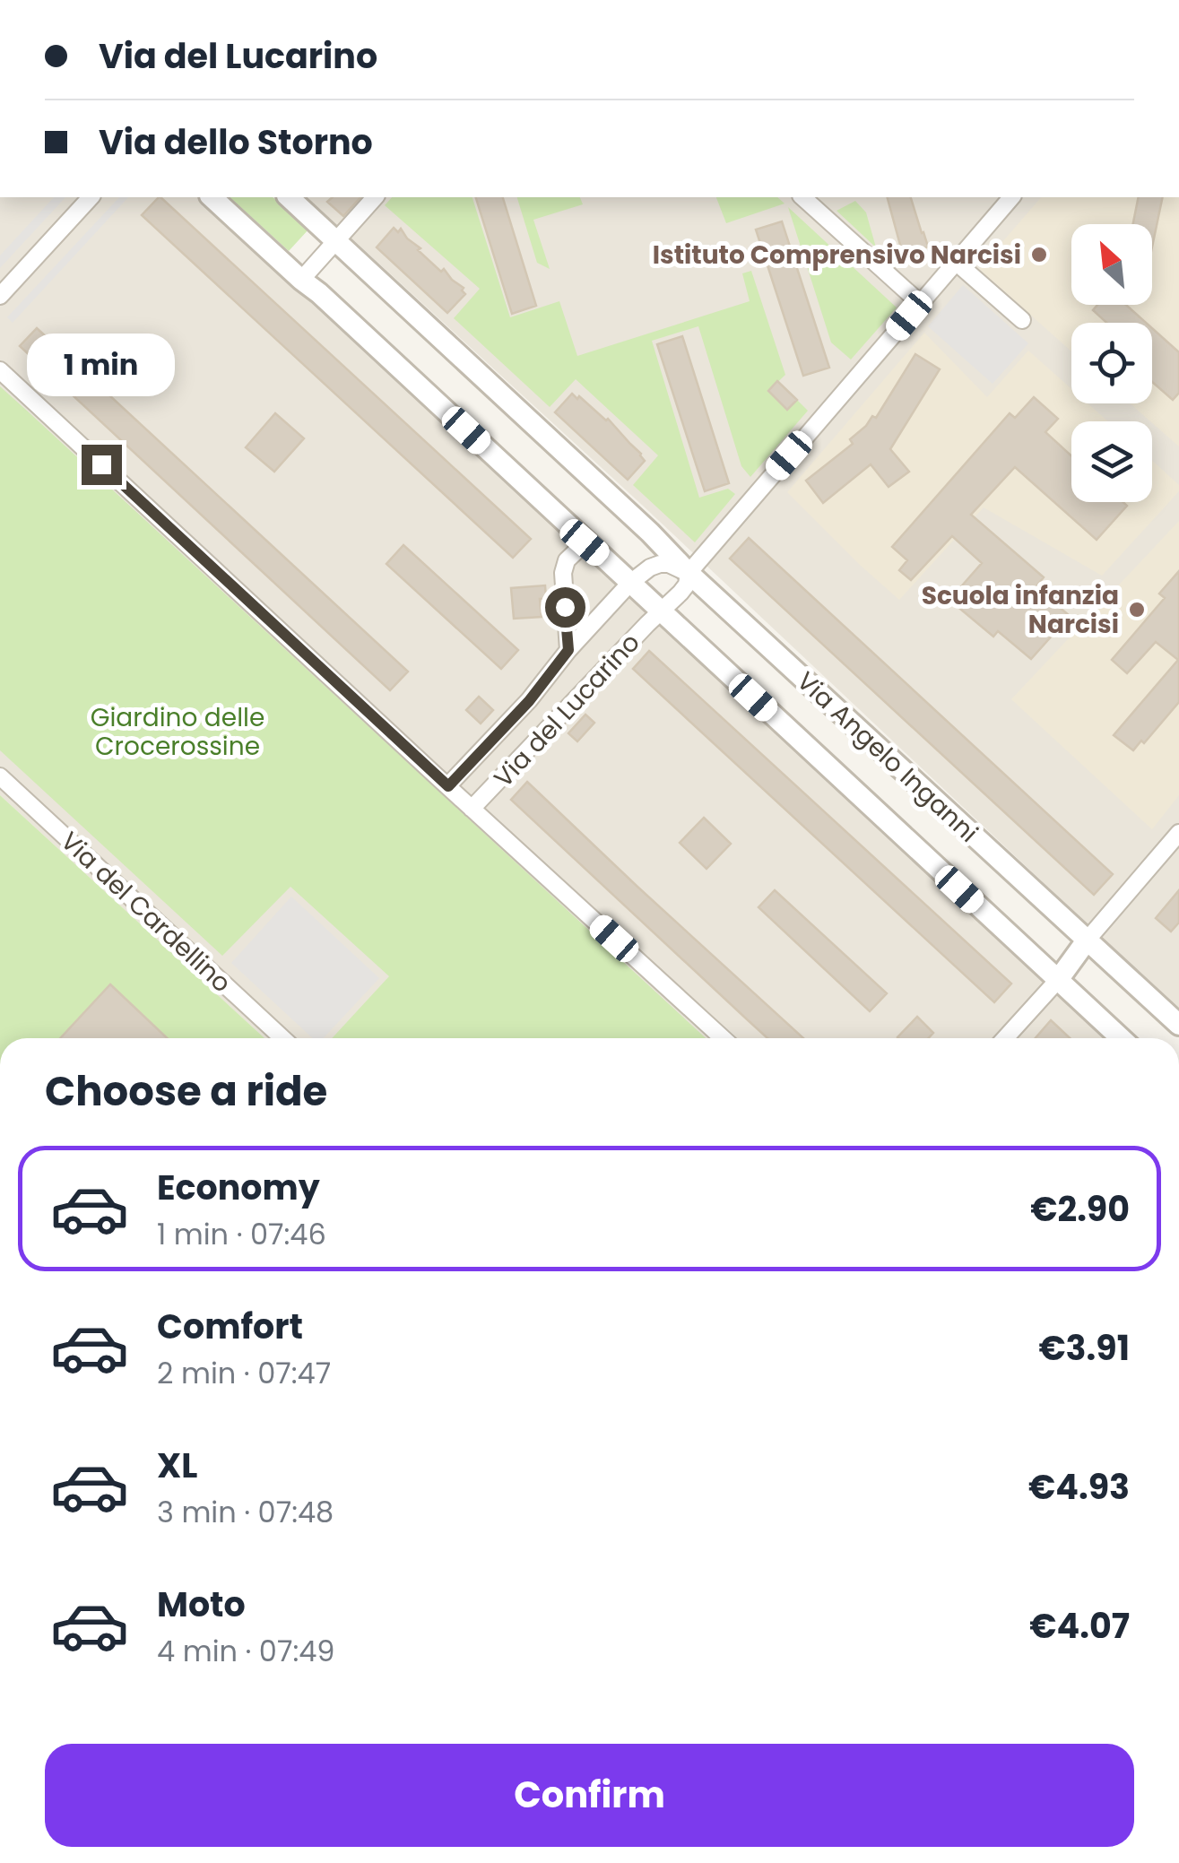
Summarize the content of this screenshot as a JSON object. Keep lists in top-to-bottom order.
{
  "streets": {
    "street": ["Via del Lucarino", "Via Angelo Inganni", "Via del Cardellino"]
  },
  "crossings": [
    ["Via del Lucarino", "Via Angelo Inganni"]
  ],
  "parks": ["Giardino delle Crocerossine"],
  "places": ["Istituto Comprensivo Narcisi", "Scuola infanzia Narcisi"],
  "north": "top left",
  "page": {
    "banner": ["Via del Lucarino", "Via dello Storno"],
    "bubble": "1 min",
    "heading": "Choose a ride",
    "list": [
      {
        "name": "Economy",
        "note": "1 min · 07:46",
        "value": "€2.90"
      },
      {
        "name": "Comfort",
        "note": "2 min · 07:47",
        "value": "€3.91"
      },
      {
        "name": "XL",
        "note": "3 min · 07:48",
        "value": "€4.93"
      },
      {
        "name": "Moto",
        "note": "4 min · 07:49",
        "value": "€4.07"
      }
    ],
    "buttons": "Confirm"
  }
}
